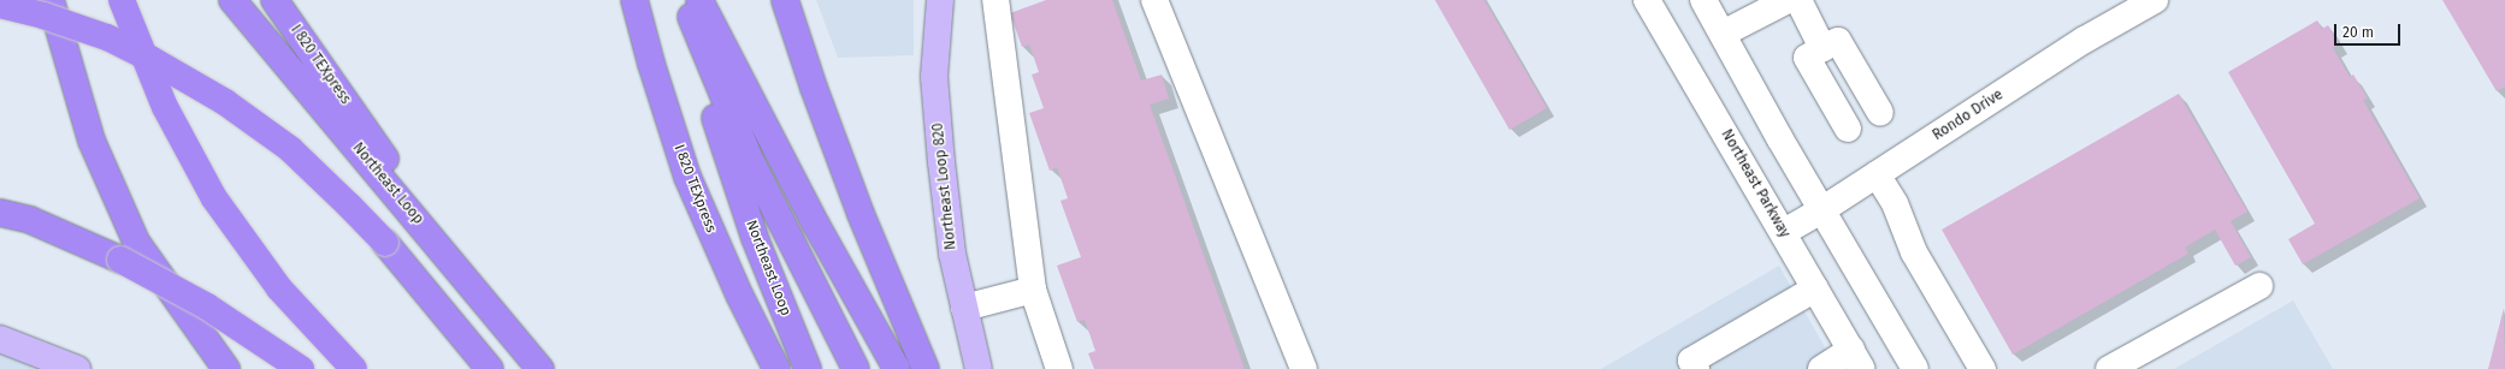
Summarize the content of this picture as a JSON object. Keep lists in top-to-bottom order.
{
  "streets": {
    "highway": ["I 820 TEXpress", "Northeast Loop"],
    "main road": ["Northeast Loop 820"],
    "street": ["Rondo Drive", "Northeast Parkway"]
  },
  "crossings": [
    ["I 820 TEXpress", "Northeast Loop"],
    ["Rondo Drive", "Northeast Parkway"]
  ],
  "scale_bar": "20 m"
}
